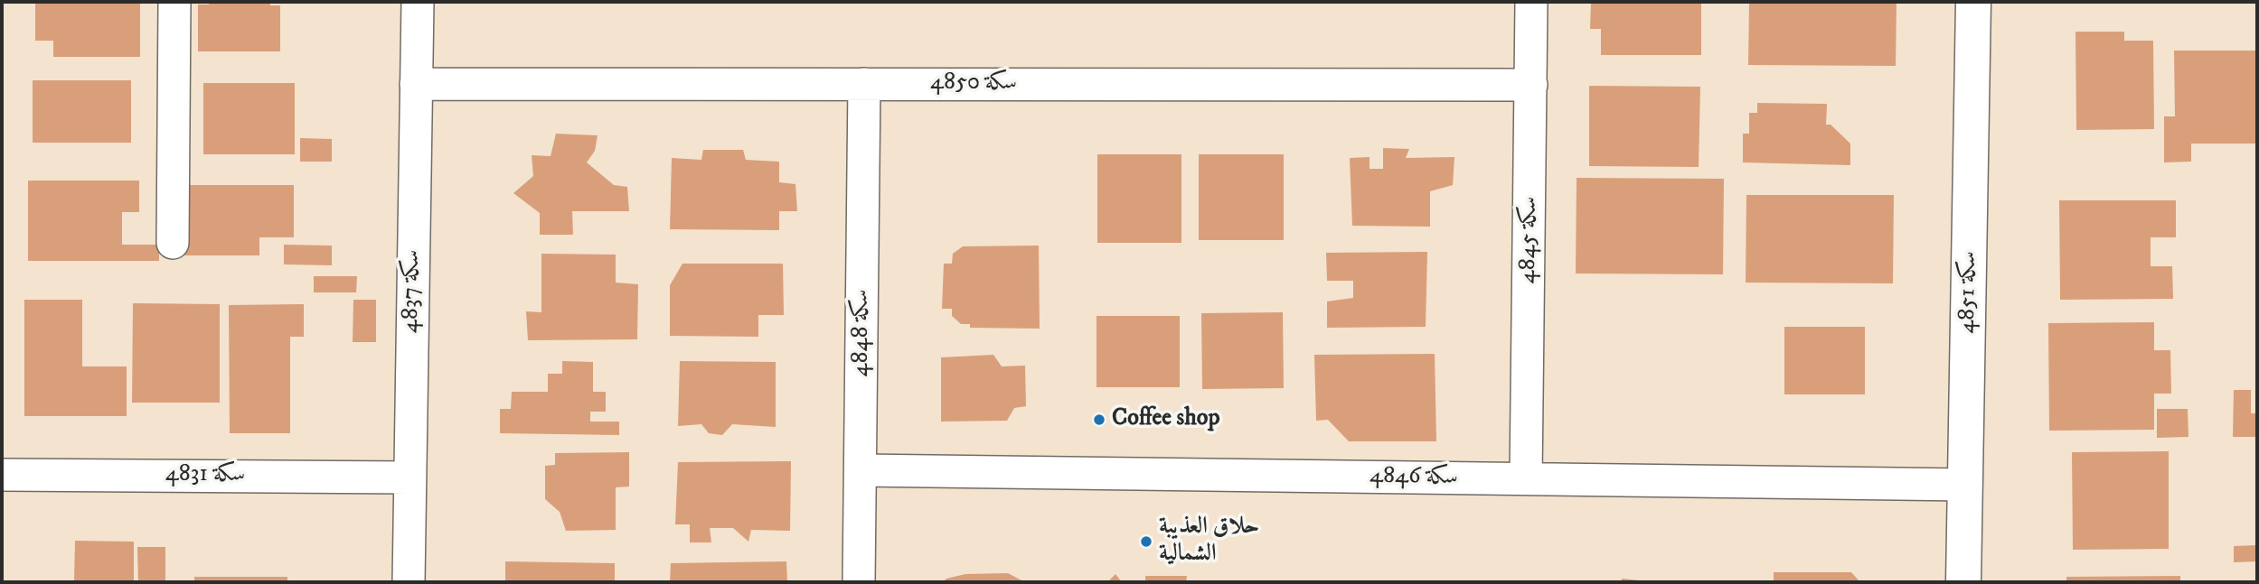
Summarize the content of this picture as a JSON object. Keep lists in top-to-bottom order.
{
  "streets": {
    "street": [
      "سكة 4850",
      "سكة 4845",
      "سكة 4837",
      "سكة 4851",
      "سكة 4848",
      "سكة 4831",
      "سكة 4846"
    ]
  },
  "crossings": [
    ["سكة 4850", "سكة 4845"],
    ["سكة 4850", "سكة 4837"],
    ["سكة 4850", "سكة 4848"],
    ["سكة 4845", "سكة 4846"],
    ["سكة 4837", "سكة 4831"],
    ["سكة 4851", "سكة 4846"],
    ["سكة 4848", "سكة 4846"]
  ],
  "places": ["Coffee shop", "حلاق العذيبة الشمالية"]
}
